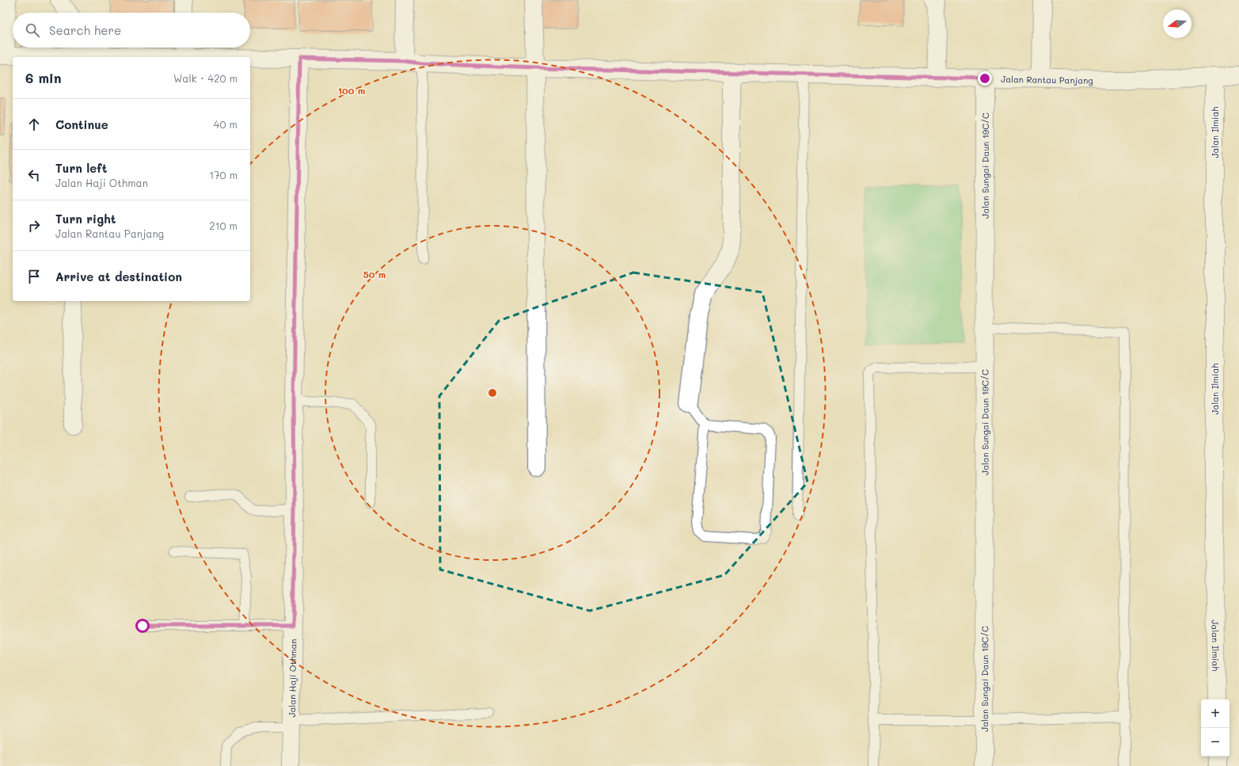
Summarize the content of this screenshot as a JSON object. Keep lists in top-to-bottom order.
{
  "streets": {
    "street": [
      "Jalan Rantau Panjang",
      "Jalan Ilmiah",
      "Jalan Sungai Daun 19C/C",
      "Jalan Haji Othman"
    ]
  },
  "crossings": [
    ["Jalan Rantau Panjang", "Jalan Ilmiah"],
    ["Jalan Rantau Panjang", "Jalan Sungai Daun 19C/C"],
    ["Jalan Rantau Panjang", "Jalan Haji Othman"]
  ],
  "north": "left",
  "page": {
    "search": "Search here",
    "heading": ["6 min", "Walk · 420 m"],
    "list": [
      ["Continue", "40 m"],
      ["Turn left", "Jalan Haji Othman", "170 m"],
      ["Turn right", "Jalan Rantau Panjang", "210 m"],
      "Arrive at destination"
    ],
    "map_buttons": ["+", "−"]
  },
  "rings": ["100 m", "50 m"]
}
